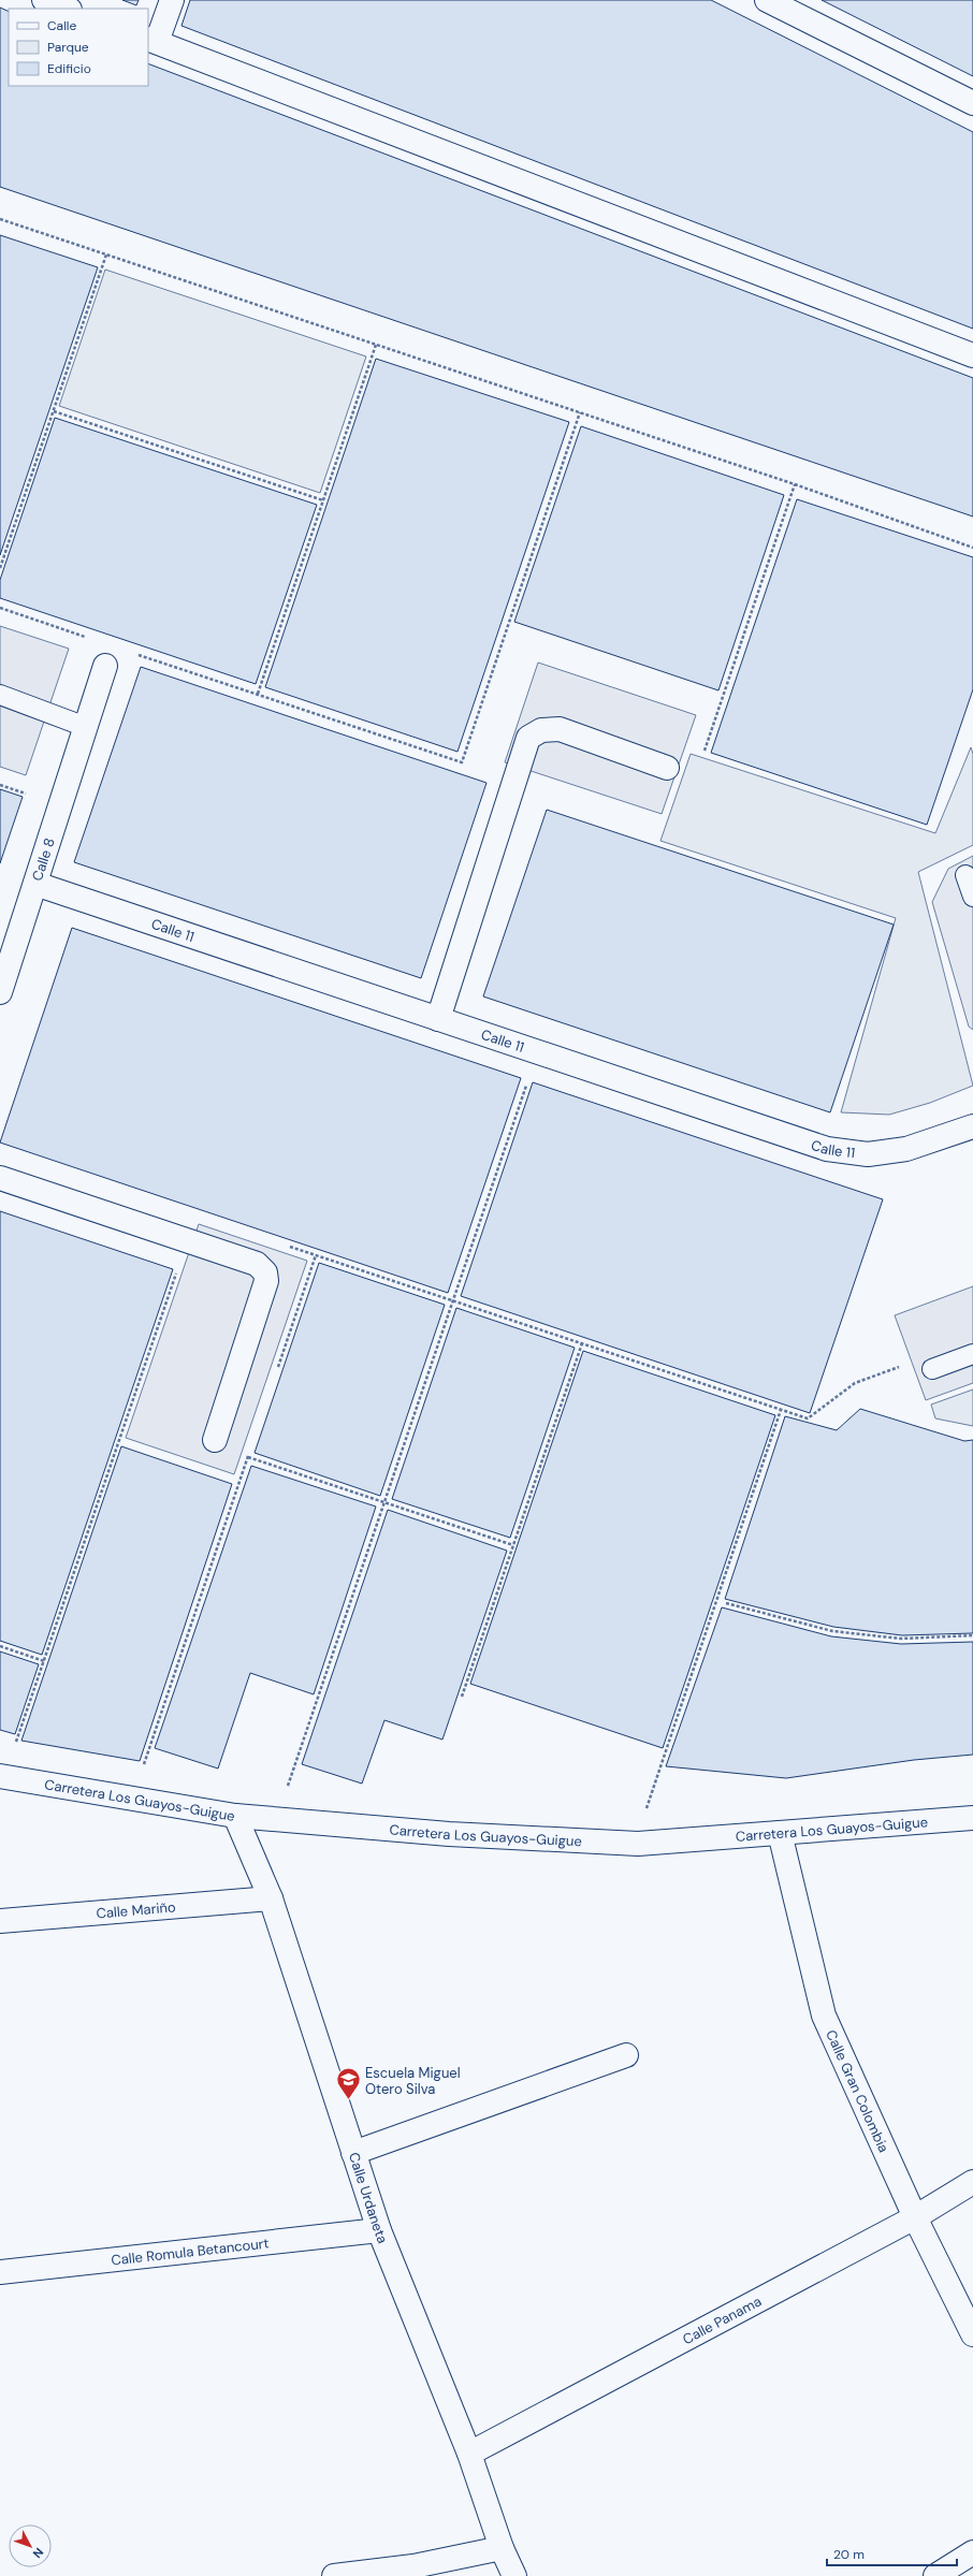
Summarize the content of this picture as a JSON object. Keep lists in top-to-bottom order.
{
  "streets": {
    "street": [
      "Calle 8",
      "Calle 11",
      "Carretera Los Guayos-Guigue",
      "Calle Mariño",
      "Calle Gran Colombia",
      "Calle Urdaneta",
      "Calle Romula Betancourt",
      "Calle Panama"
    ]
  },
  "crossings": [
    ["Calle 8", "Calle 11"],
    ["Carretera Los Guayos-Guigue", "Calle Gran Colombia"],
    ["Carretera Los Guayos-Guigue", "Calle Urdaneta"],
    ["Calle Mariño", "Calle Urdaneta"],
    ["Calle Gran Colombia", "Calle Panama"],
    ["Calle Urdaneta", "Calle Romula Betancourt"],
    ["Calle Urdaneta", "Calle Panama"]
  ],
  "places": {
    "school or university": ["Escuela Miguel Otero Silva"]
  },
  "legend": ["Calle", "Parque", "Edificio"],
  "scale_bar": "20 m",
  "north": "bottom right"
}
